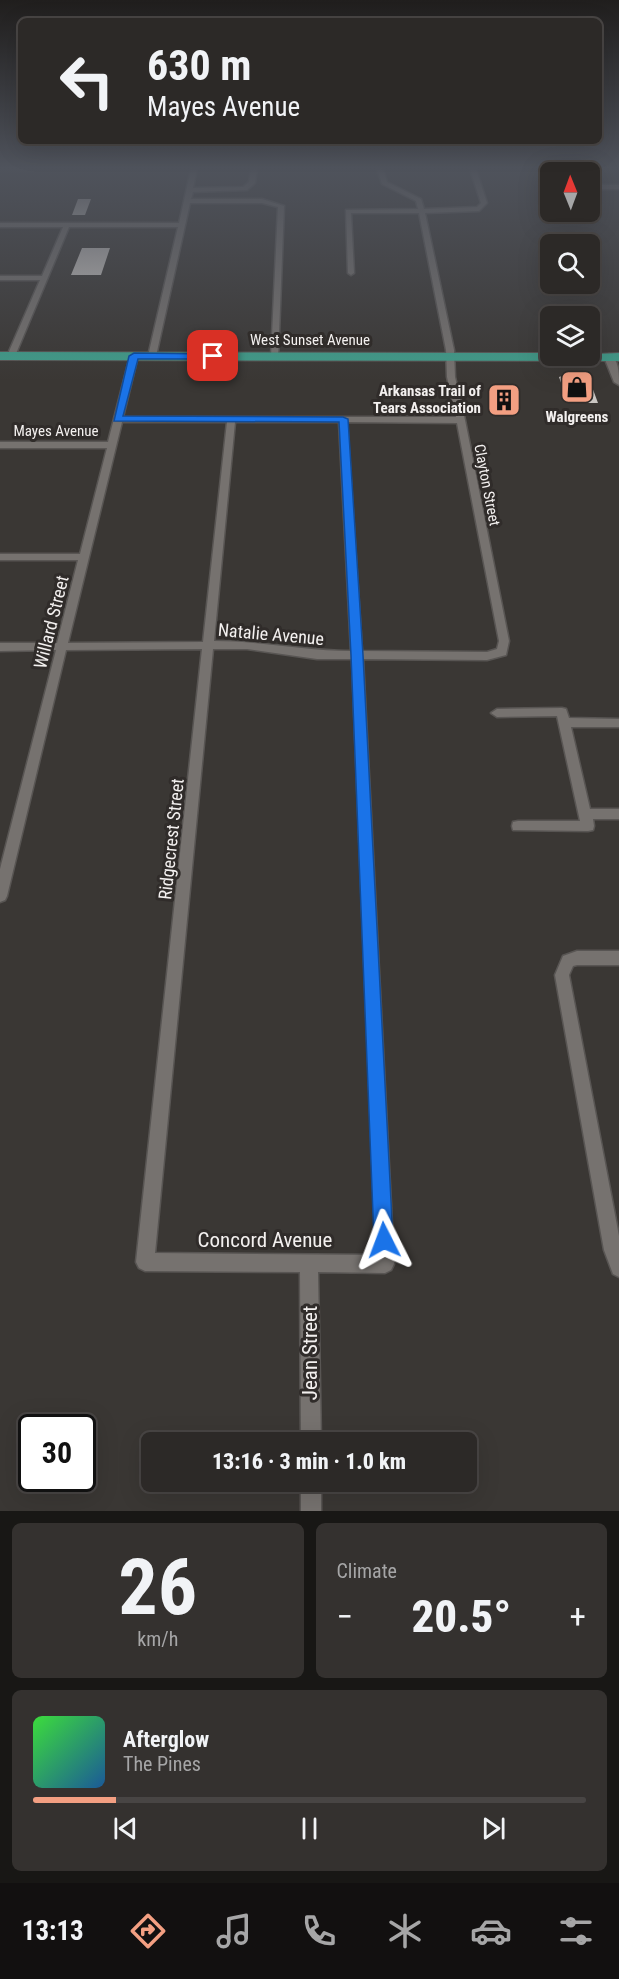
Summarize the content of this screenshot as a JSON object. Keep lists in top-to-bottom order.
{
  "streets": {
    "highway": ["West Sunset Avenue"],
    "street": [
      "Mayes Avenue",
      "Clayton Street",
      "Willard Street",
      "Natalie Avenue",
      "Ridgecrest Street",
      "Concord Avenue",
      "Jean Street"
    ]
  },
  "crossings": [
    ["West Sunset Avenue", "Clayton Street"],
    ["West Sunset Avenue", "Willard Street"],
    ["Mayes Avenue", "Clayton Street"],
    ["Mayes Avenue", "Willard Street"],
    ["Mayes Avenue", "Ridgecrest Street"],
    ["Clayton Street", "Natalie Avenue"],
    ["Willard Street", "Natalie Avenue"],
    ["Natalie Avenue", "Ridgecrest Street"],
    ["Natalie Avenue", "Concord Avenue"],
    ["Ridgecrest Street", "Concord Avenue"],
    ["Concord Avenue", "Jean Street"]
  ],
  "places": {
    "shop": ["Walgreens"],
    "building": ["Arkansas Trail of Tears Association"]
  },
  "north": "top",
  "page": {
    "turn": ["630 m", "Mayes Avenue"],
    "limit": "30",
    "trip": "13:16 · 3 min · 1.0 km",
    "tile": [
      ["26", "km/h"],
      "Climate"
    ],
    "heat": ["−", "20.5°", "+"],
    "song": ["Afterglow", "The Pines"],
    "tabs": "13:13"
  }
}
